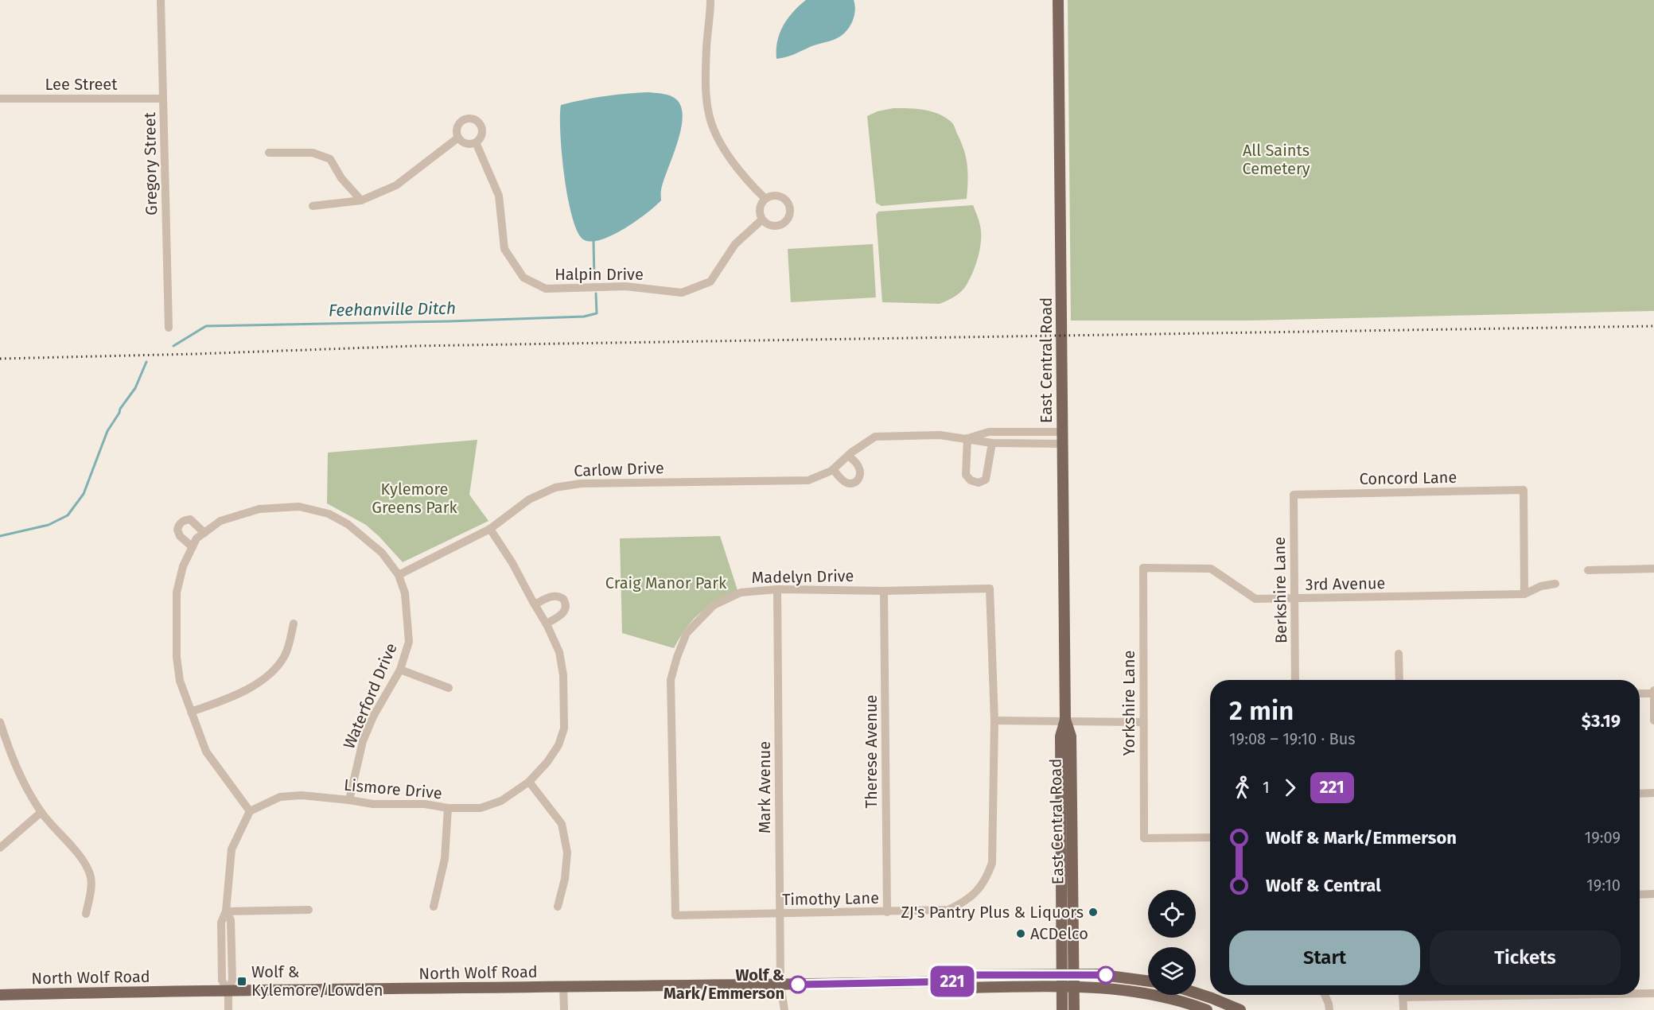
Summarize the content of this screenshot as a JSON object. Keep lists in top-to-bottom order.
{
  "streets": {
    "main road": ["East Central Road", "North Wolf Road"],
    "street": [
      "Lee Street",
      "Gregory Street",
      "Halpin Drive",
      "Carlow Drive",
      "Concord Lane",
      "Madelyn Drive",
      "3rd Avenue",
      "Berkshire Lane",
      "Waterford Drive",
      "Yorkshire Lane",
      "Therese Avenue",
      "Mark Avenue",
      "Lismore Drive",
      "Timothy Lane"
    ]
  },
  "crossings": [
    ["Lee Street", "Gregory Street"],
    ["East Central Road", "Carlow Drive"],
    ["East Central Road", "North Wolf Road"],
    ["Carlow Drive", "Waterford Drive"],
    ["Carlow Drive", "Lismore Drive"],
    ["Concord Lane", "3rd Avenue"],
    ["Concord Lane", "Berkshire Lane"],
    ["Madelyn Drive", "Therese Avenue"],
    ["Madelyn Drive", "Mark Avenue"],
    ["Madelyn Drive", "Timothy Lane"],
    ["3rd Avenue", "Berkshire Lane"],
    ["3rd Avenue", "Yorkshire Lane"],
    ["Waterford Drive", "Lismore Drive"],
    ["Therese Avenue", "Timothy Lane"],
    ["Mark Avenue", "Timothy Lane"],
    ["Mark Avenue", "North Wolf Road"]
  ],
  "water": ["Feehanville Ditch"],
  "parks": ["All Saints Cemetery", "Kylemore Greens Park", "Craig Manor Park"],
  "places": {
    "other": ["ZJ's Pantry Plus & Liquors", "ACDelco", "Wolf & Mark/Emmerson"],
    "transit": ["Wolf & Kylemore/Lowden"]
  },
  "lines": ["bus line 221"],
  "page": {
    "on_map": "221",
    "heading": ["2 min", "19:08 – 19:10 · Bus", "$3.19"],
    "legs": ["1", "221"],
    "list": [
      {
        "name": "Wolf & Mark/Emmerson",
        "value": "19:09"
      },
      {
        "name": "Wolf & Central",
        "value": "19:10"
      }
    ],
    "buttons": ["Start", "Tickets"]
  }
}
